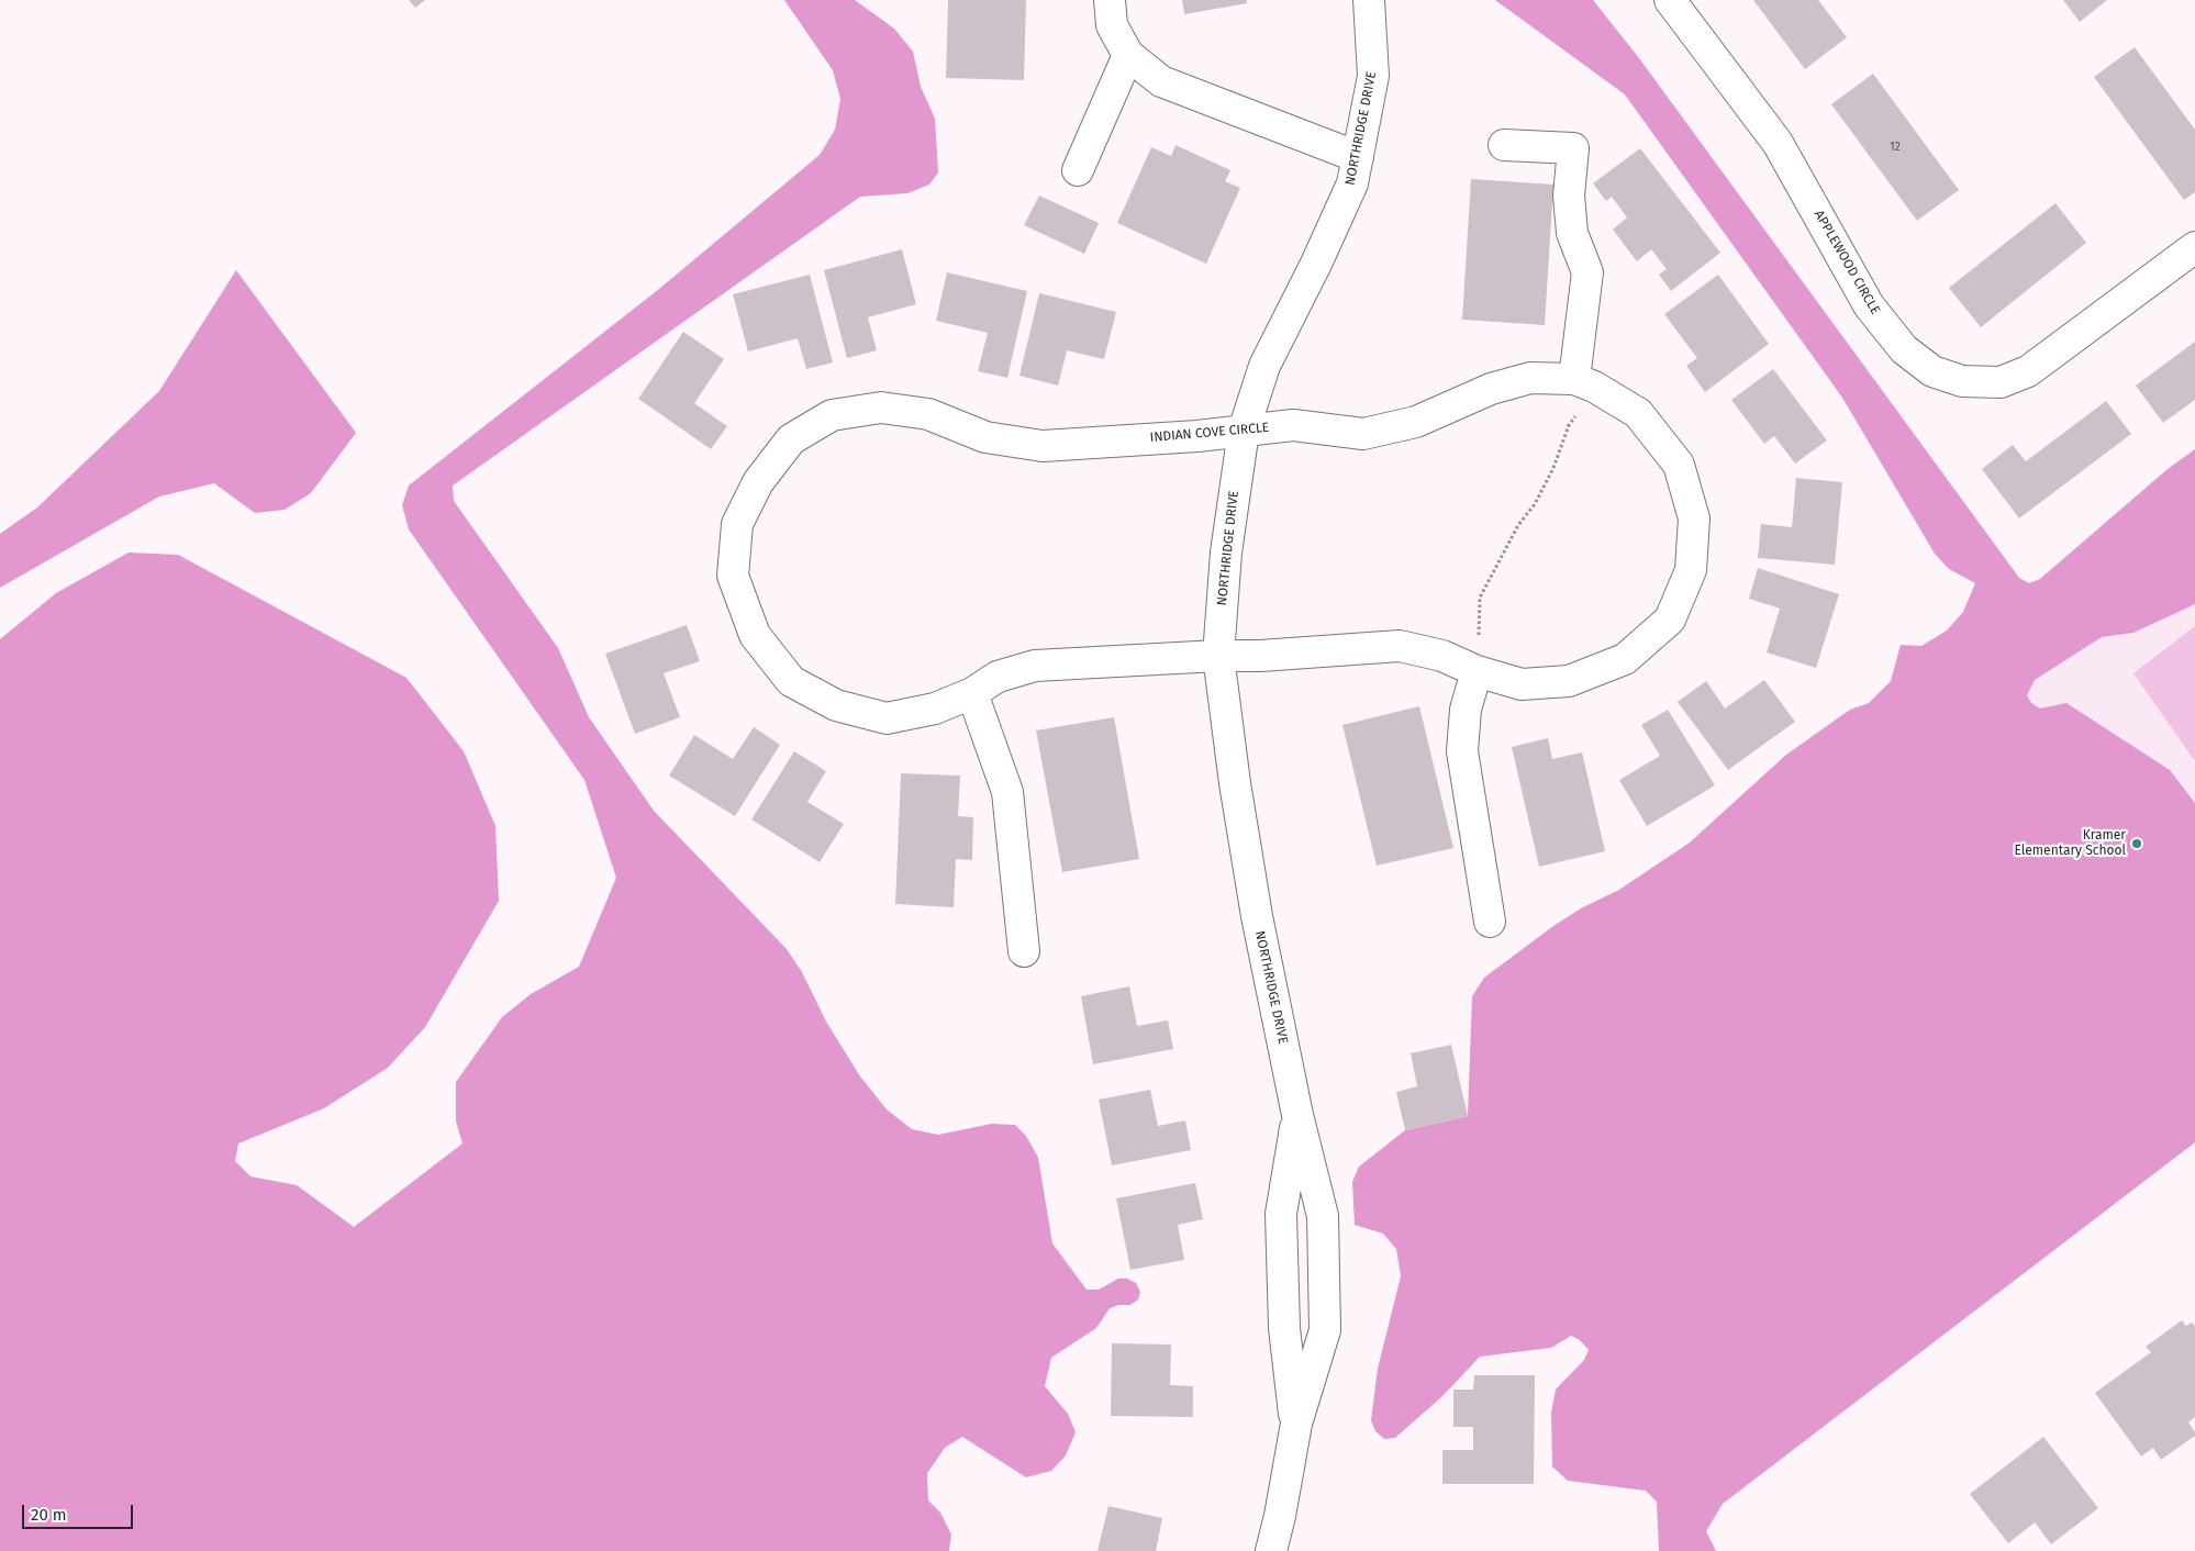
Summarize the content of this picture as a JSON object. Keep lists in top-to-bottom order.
{
  "streets": {
    "street": ["NORTHRIDGE DRIVE", "APPLEWOOD CIRCLE", "INDIAN COVE CIRCLE"]
  },
  "crossings": [
    ["NORTHRIDGE DRIVE", "INDIAN COVE CIRCLE"]
  ],
  "places": ["Kramer Elementary School"],
  "house_numbers": ["12"],
  "scale_bar": "20 m"
}
